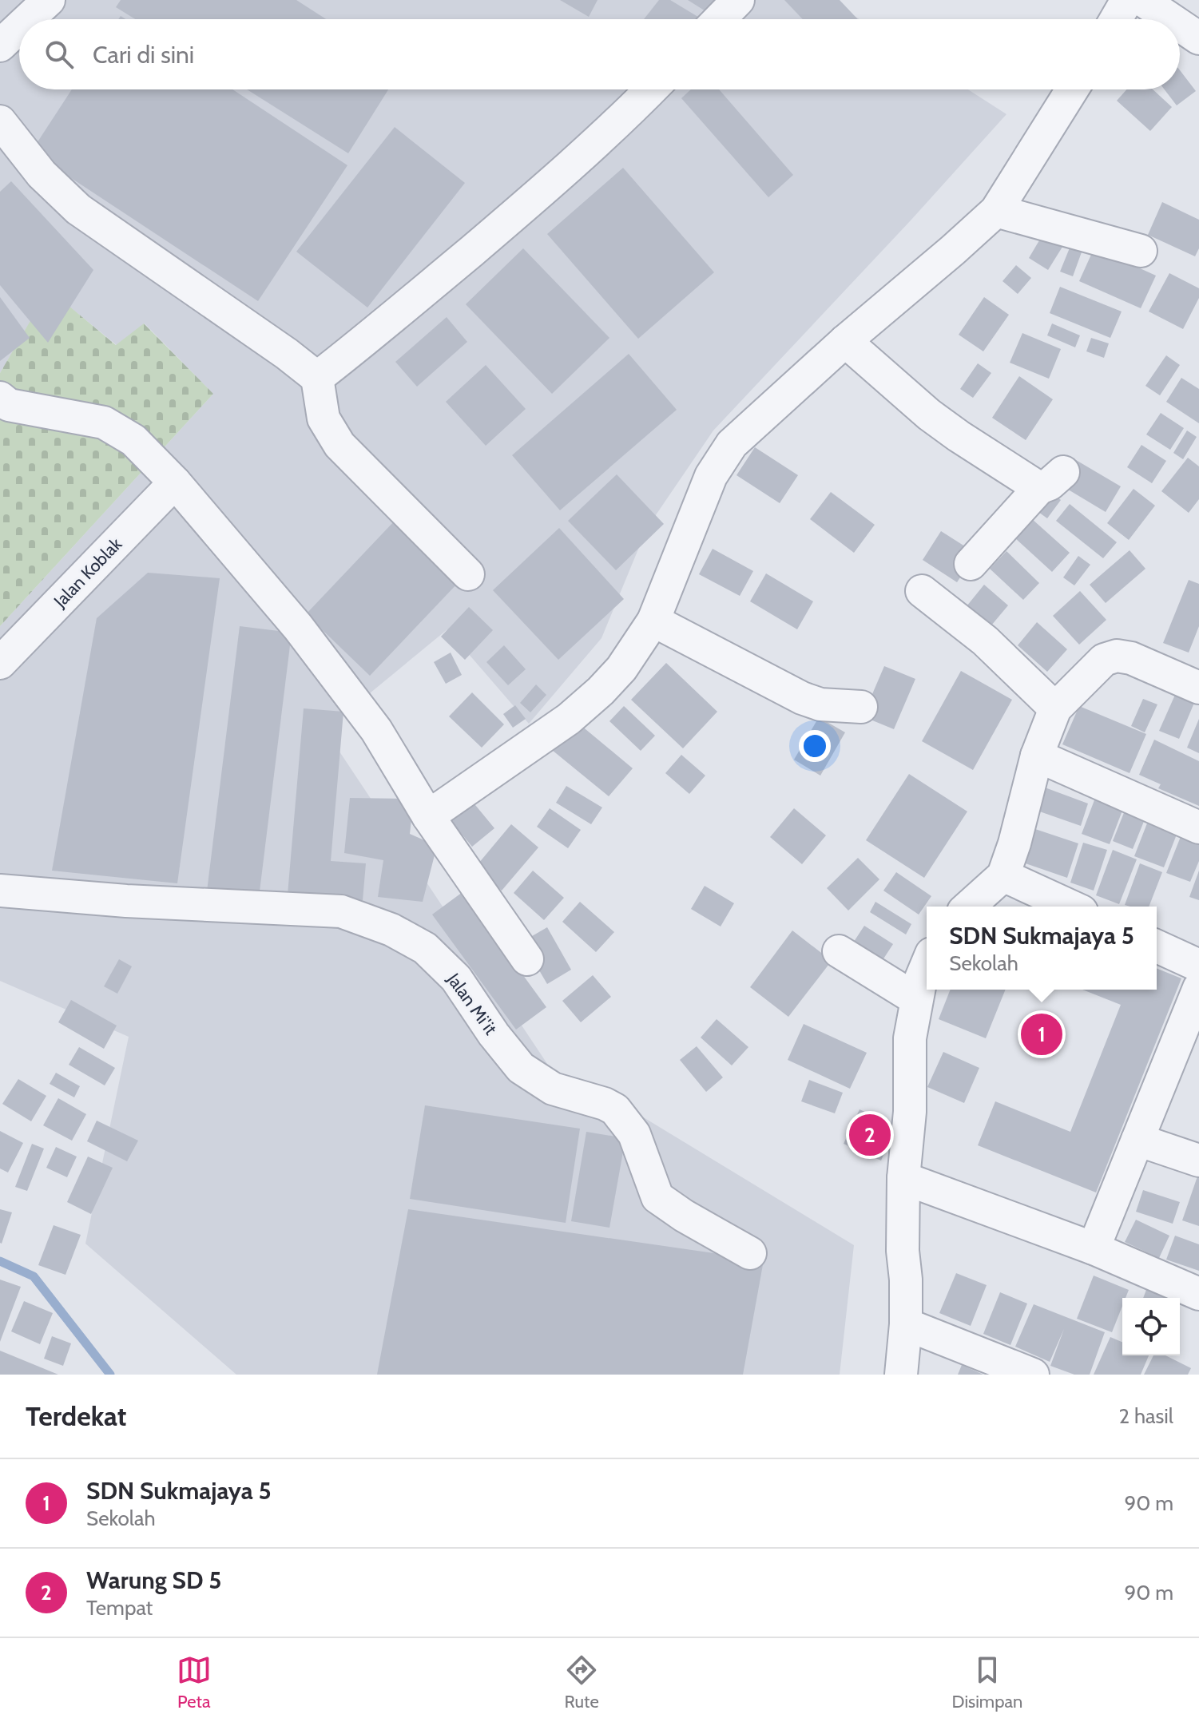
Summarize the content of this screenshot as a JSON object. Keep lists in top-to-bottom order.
{
  "streets": {
    "street": ["Jalan Koblak", "Jalan Mi'it"]
  },
  "page": {
    "search": "Cari di sini",
    "popup": ["SDN Sukmajaya 5", "Sekolah"],
    "pins": ["1", "2"],
    "heading": ["Terdekat", "2 hasil"],
    "list": [
      {
        "mark": "1",
        "name": "SDN Sukmajaya 5",
        "note": "Sekolah",
        "value": "90 m"
      },
      {
        "mark": "2",
        "name": "Warung SD 5",
        "note": "Tempat",
        "value": "90 m"
      }
    ],
    "nav": ["Peta", "Rute", "Disimpan"]
  }
}
